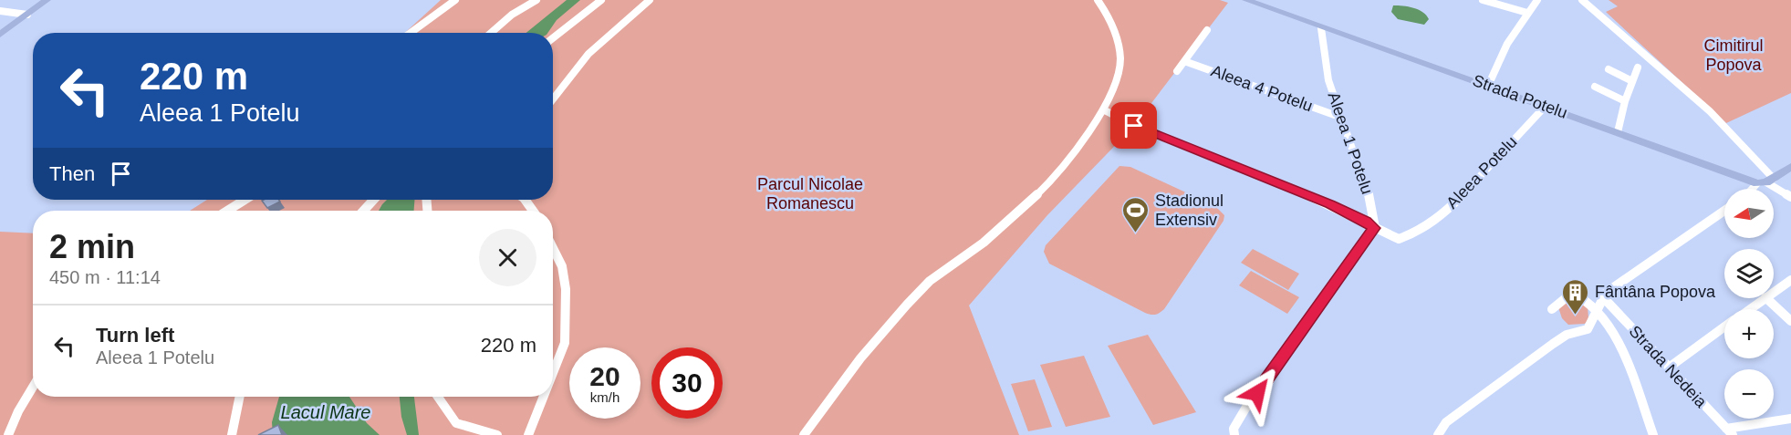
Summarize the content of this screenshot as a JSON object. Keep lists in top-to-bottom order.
{
  "streets": {
    "main road": ["Strada Potelu"],
    "street": [
      "Aleea 4 Potelu",
      "Aleea 1 Potelu",
      "Aleea Potelu",
      "Strada Nedeia"
    ]
  },
  "crossings": [
    ["Aleea 4 Potelu", "Aleea 1 Potelu"],
    ["Strada Potelu", "Aleea 1 Potelu"],
    ["Strada Potelu", "Aleea Potelu"],
    ["Aleea 1 Potelu", "Aleea Potelu"]
  ],
  "water": ["Lacul Mare"],
  "parks": ["Cimitirul Popova", "Parcul Nicolae Romanescu"],
  "places": {
    "sports": ["Stadionul Extensiv"],
    "building": ["Fântâna Popova"]
  },
  "north": "left",
  "page": {
    "turn": ["220 m", "Aleea 1 Potelu"],
    "then": "Then",
    "map_buttons": ["+", "−"],
    "heading": ["2 min", "450 m · 11:14"],
    "list": [
      {
        "name": "Turn left",
        "note": "Aleea 1 Potelu",
        "value": "220 m"
      }
    ],
    "speed": "20 km/h",
    "limit": "30"
  }
}
